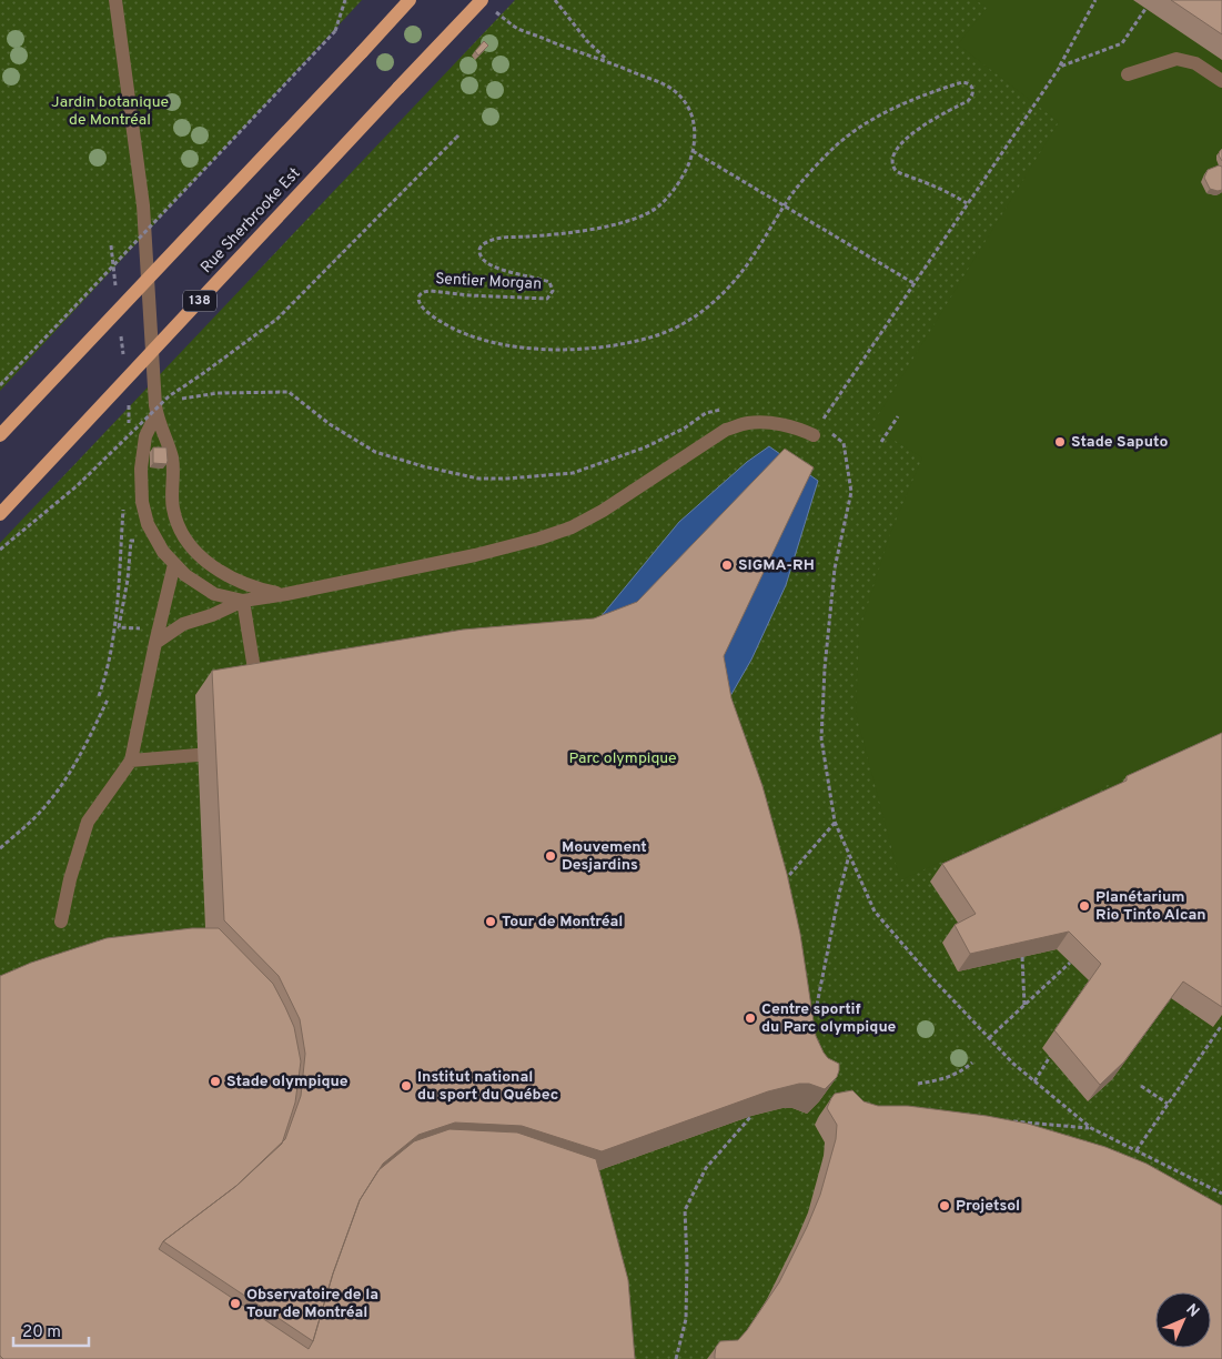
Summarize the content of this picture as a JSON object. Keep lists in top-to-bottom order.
{
  "streets": {
    "main road": ["Rue Sherbrooke Est", "138"],
    "path": ["Sentier Morgan"]
  },
  "parks": ["Jardin botanique de Montréal", "Parc olympique"],
  "places": [
    "Stade Saputo",
    "SIGMA-RH",
    "Mouvement Desjardins",
    "Planétarium Rio Tinto Alcan",
    "Tour de Montréal",
    "Centre sportif du Parc olympique",
    "Stade olympique",
    "Institut national du sport du Québec",
    "Projetsol",
    "Observatoire de la Tour de Montréal"
  ],
  "scale_bar": "20 m",
  "north": "top right"
}
